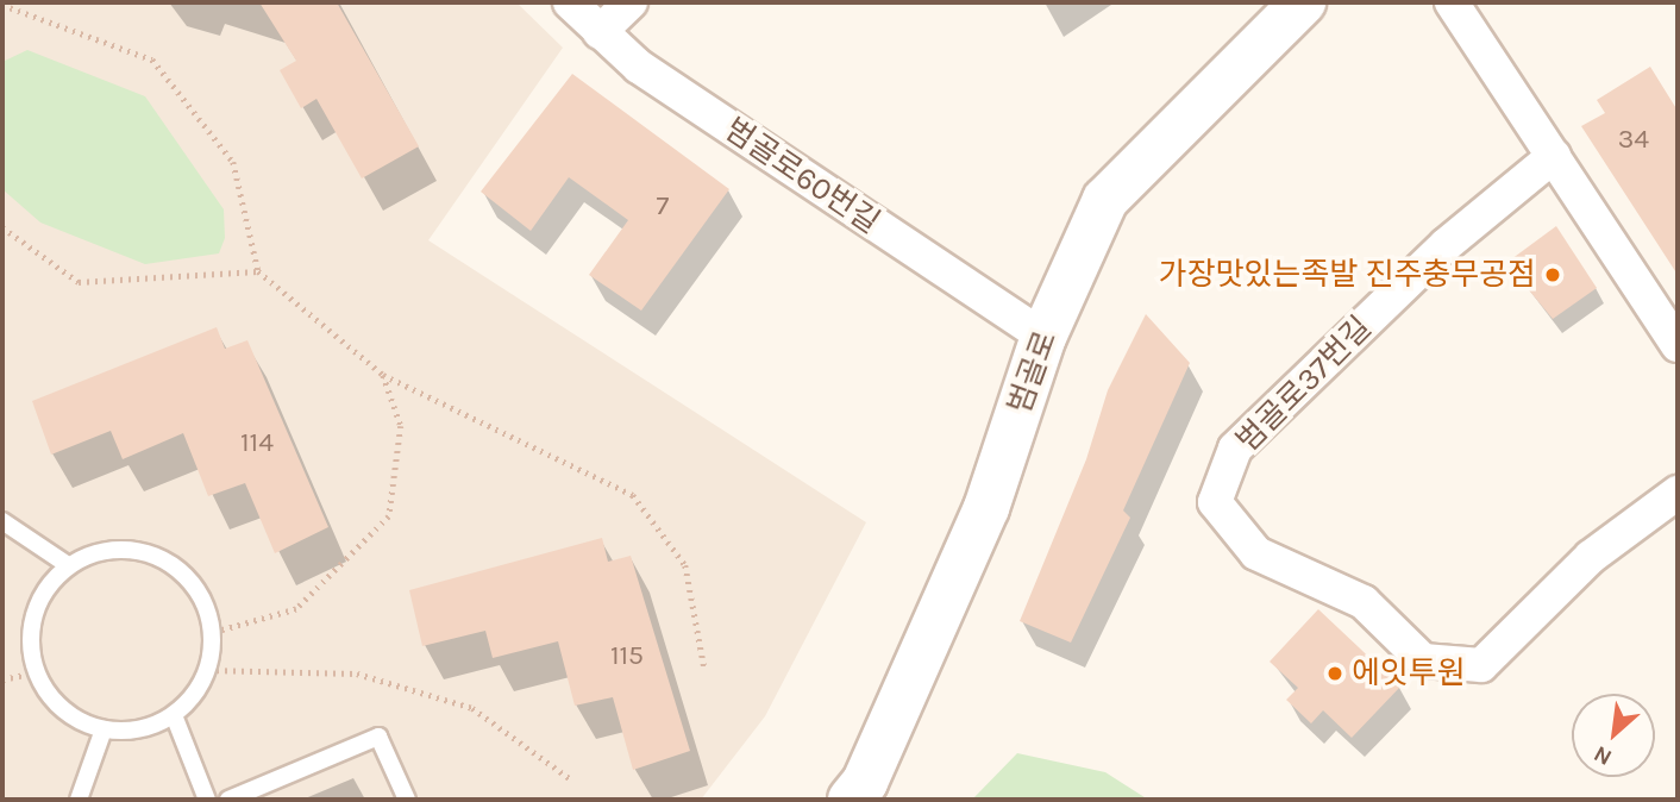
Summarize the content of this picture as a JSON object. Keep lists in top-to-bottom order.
{
  "streets": {
    "street": ["범골로60번길", "범골로", "범골로37번길"]
  },
  "crossings": [
    ["범골로60번길", "범골로"]
  ],
  "places": ["가장맛있는족발 진주충무공점", "에잇투원"],
  "house_numbers": [
    "34",
    "7",
    "114",
    "115"
  ],
  "north": "bottom left"
}
